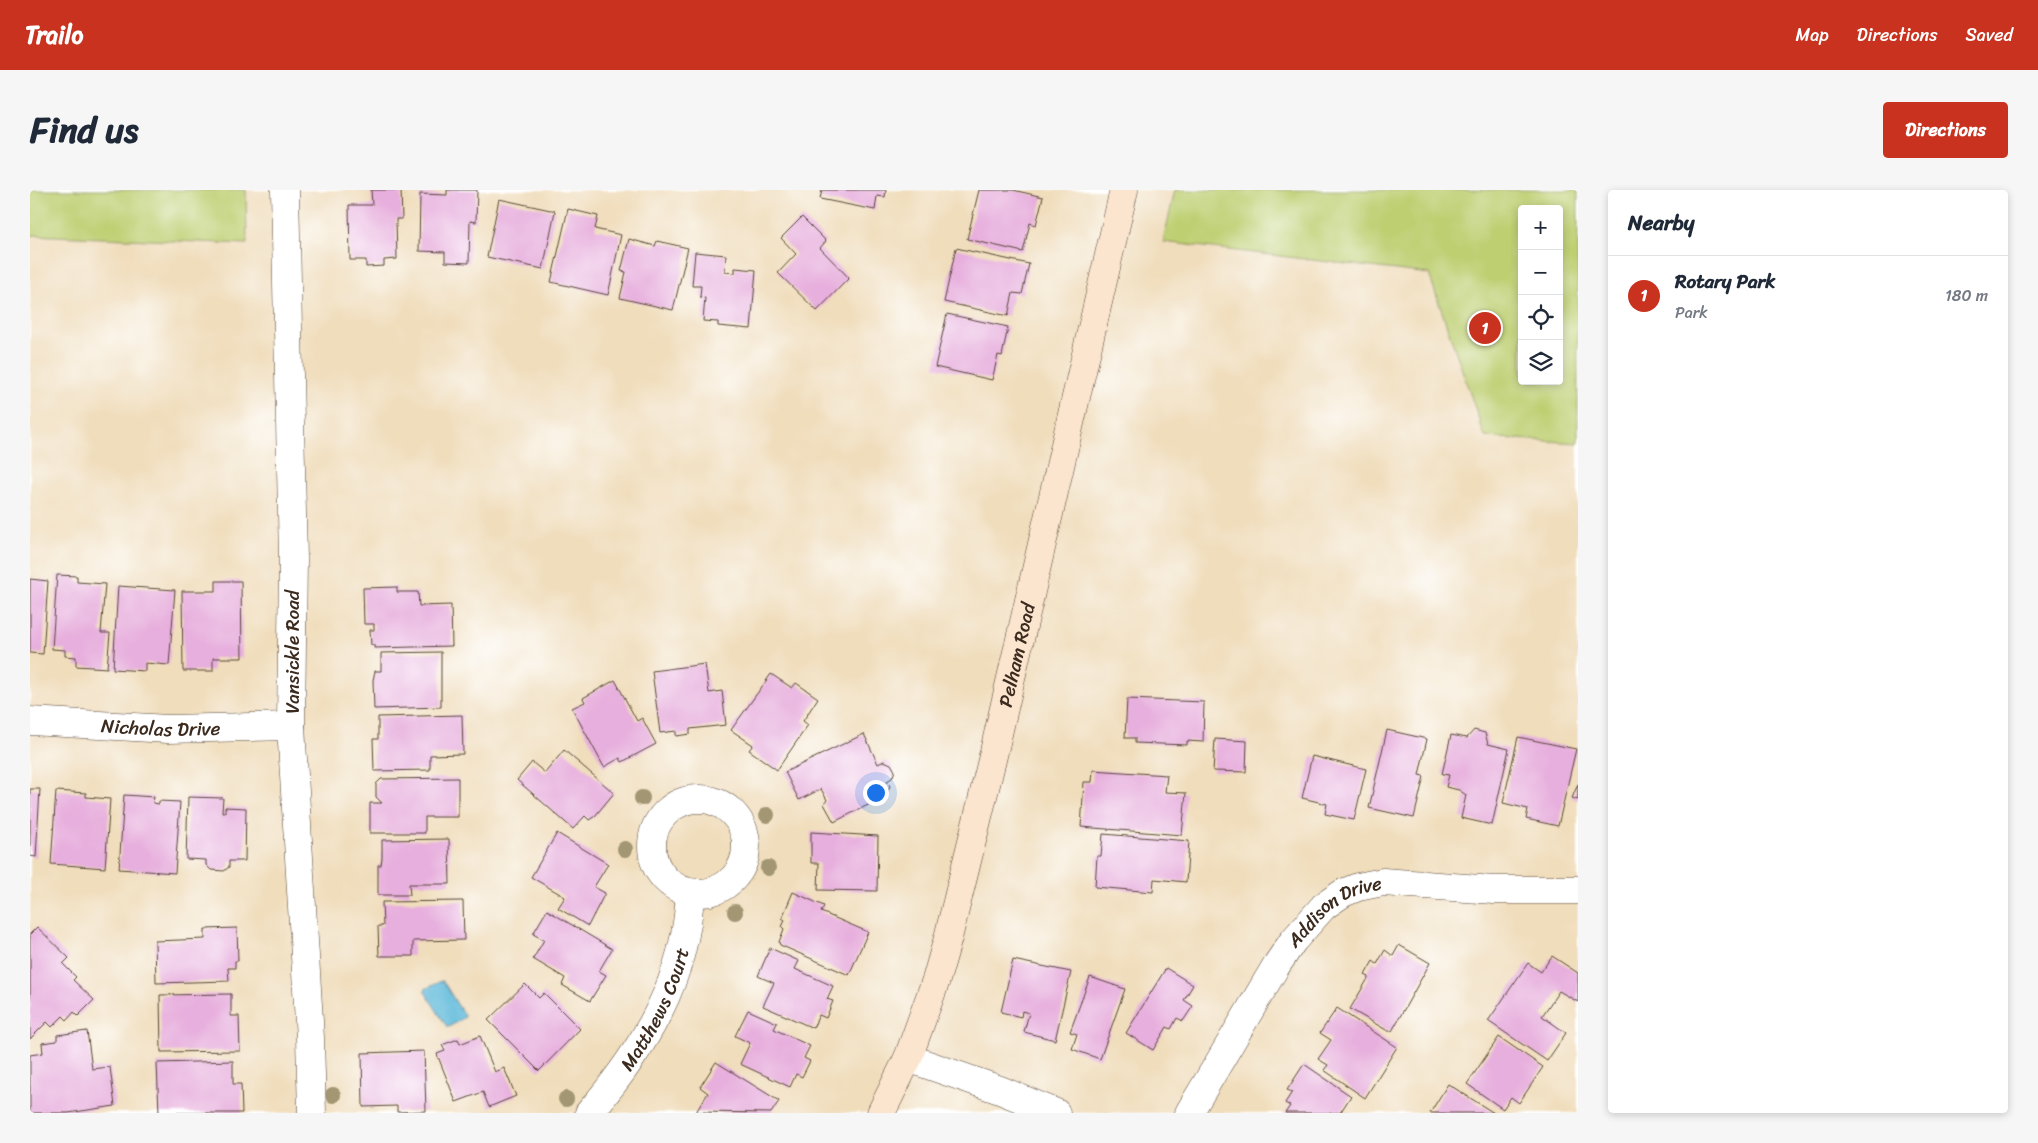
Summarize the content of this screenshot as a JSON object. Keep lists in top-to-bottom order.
{
  "streets": {
    "main road": ["Pelham Road"],
    "street": [
      "Vansickle Road",
      "Nicholas Drive",
      "Addison Drive",
      "Matthews Court"
    ]
  },
  "crossings": [
    ["Vansickle Road", "Nicholas Drive"]
  ],
  "page": {
    "header": "Trailo",
    "nav": ["Map", "Directions", "Saved"],
    "title": "Find us",
    "buttons": "Directions",
    "heading": "Nearby",
    "map_buttons": ["+", "−"],
    "list": [
      {
        "mark": "1",
        "name": "Rotary Park",
        "note": "Park",
        "value": "180 m"
      }
    ],
    "pins": "1"
  }
}
